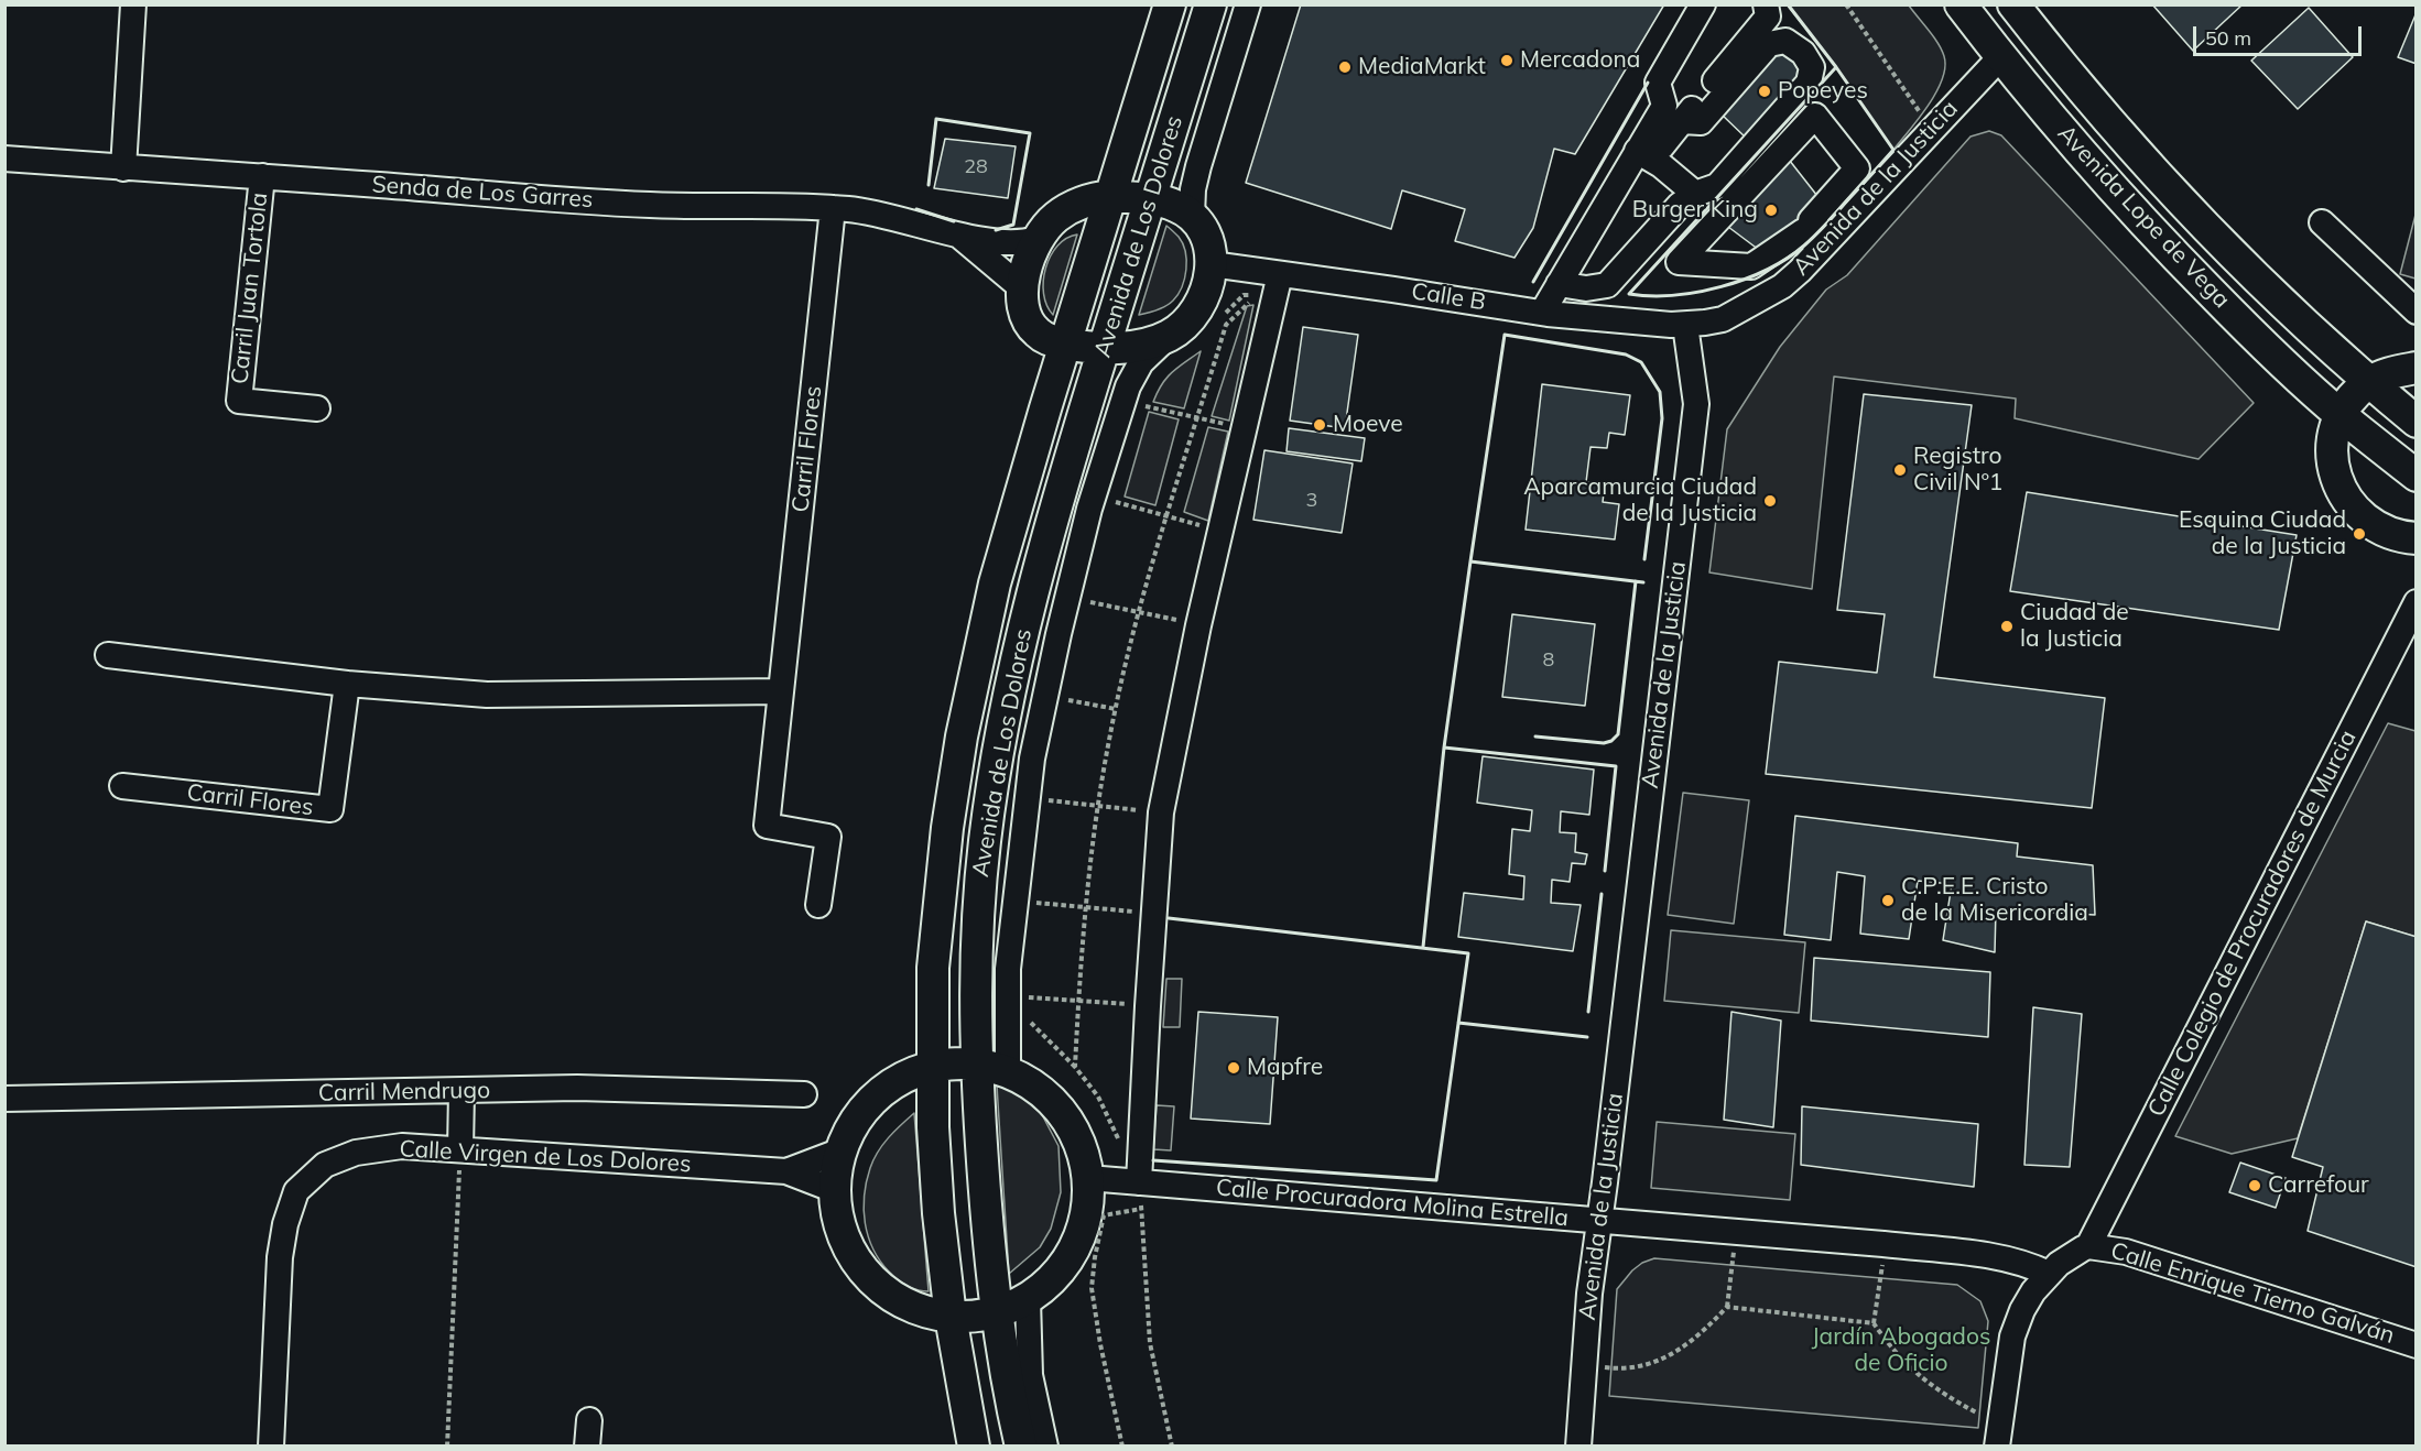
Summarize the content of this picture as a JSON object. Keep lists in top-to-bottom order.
{
  "streets": {
    "main road": ["Avenida Lope de Vega", "Avenida de Los Dolores"],
    "street": [
      "Avenida de la Justicia",
      "Senda de Los Garres",
      "Carril Juan Tortola",
      "Calle B",
      "Carril Flores",
      "Calle Colegio de Procuradores de Murcia",
      "Carril Mendrugo",
      "Calle Virgen de Los Dolores",
      "Calle Procuradora Molina Estrella",
      "Calle Enrique Tierno Galván"
    ]
  },
  "crossings": [
    ["Avenida de la Justicia", "Avenida Lope de Vega"],
    ["Avenida de la Justicia", "Calle B"],
    ["Avenida de la Justicia", "Calle Procuradora Molina Estrella"],
    ["Senda de Los Garres", "Carril Juan Tortola"],
    ["Senda de Los Garres", "Carril Flores"],
    ["Calle Colegio de Procuradores de Murcia", "Calle Enrique Tierno Galván"]
  ],
  "parks": ["Jardín Abogados de Oficio"],
  "places": [
    "Mercadona",
    "MediaMarkt",
    "Popeyes",
    "Burger King",
    "Moeve",
    "Registro Civil Nº1",
    "Aparcamurcia Ciudad de la Justicia",
    "Esquina Ciudad de la Justicia",
    "Ciudad de la Justicia",
    "C.P.E.E. Cristo de la Misericordia",
    "Mapfre",
    "Carrefour"
  ],
  "house_numbers": ["28", "3", "8"],
  "scale_bar": "50 m"
}
